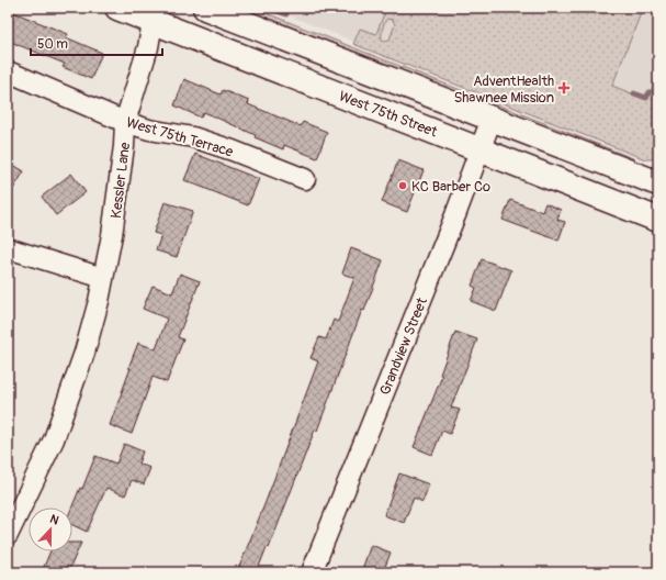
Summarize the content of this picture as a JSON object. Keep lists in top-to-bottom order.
{
  "streets": {
    "main road": ["West 75th Street"],
    "street": ["West 75th Terrace", "Kessler Lane", "Grandview Street"]
  },
  "crossings": [
    ["West 75th Street", "Kessler Lane"],
    ["West 75th Street", "Grandview Street"],
    ["West 75th Terrace", "Kessler Lane"]
  ],
  "places": {
    "health": ["AdventHealth Shawnee Mission"],
    "other": ["KC Barber Co"]
  },
  "scale_bar": "50 m",
  "north": "top"
}
